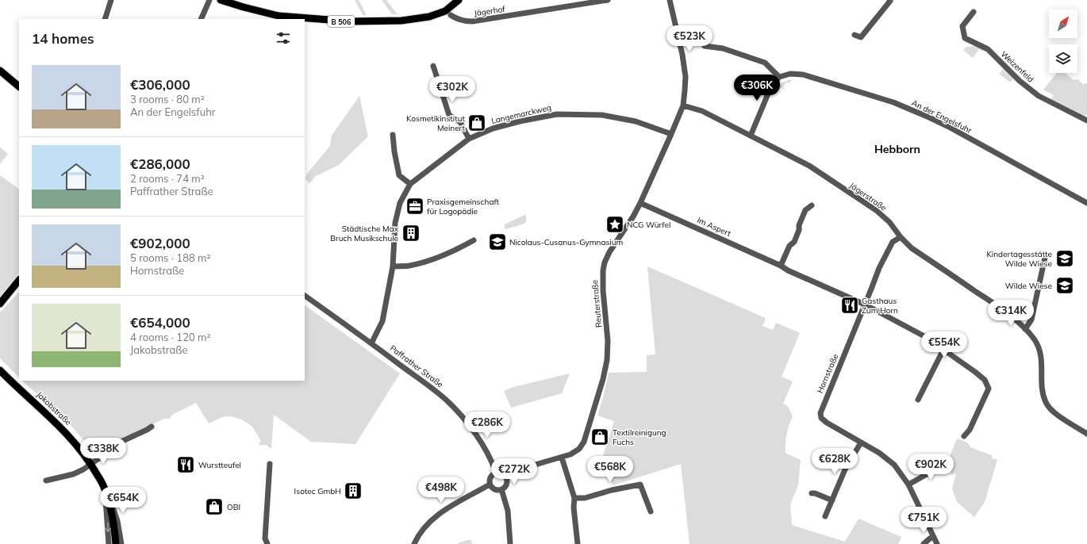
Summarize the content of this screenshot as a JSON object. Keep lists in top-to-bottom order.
{
  "streets": {
    "main road": ["B 506", "Jakobstraße"],
    "street": [
      "Jägerhof",
      "Weizenfeld",
      "Langemarckweg",
      "An der Engelsfuhr",
      "Jägerstraße",
      "Im Aspert",
      "Reuterstraße",
      "Paffrather Straße",
      "Hornstraße"
    ]
  },
  "crossings": [
    ["Langemarckweg", "Reuterstraße"],
    ["Langemarckweg", "Paffrather Straße"],
    ["Jägerstraße", "Reuterstraße"],
    ["Jägerstraße", "Hornstraße"],
    ["Im Aspert", "Reuterstraße"],
    ["Im Aspert", "Hornstraße"],
    ["Reuterstraße", "Paffrather Straße"]
  ],
  "districts": ["Hebborn"],
  "places": {
    "shop": ["Kosmetikinstitut Meinert", "Textilreinigung Fuchs", "OBI"],
    "office": ["Praxisgemeinschaft für Logopädie"],
    "place": ["NCG Würfel"],
    "building": ["Städtische Max Bruch Musikschule", "Isotec GmbH"],
    "school or university": ["Nicolaus-Cusanus-Gymnasium", "Kindertagesstätte Wilde Wiese", "Wilde Wiese"],
    "restaurant": ["Gasthaus Zum Horn", "Wurstteufel"]
  },
  "north": "top right",
  "page": {
    "heading": "14 homes",
    "price": [
      "€523K",
      "€306K",
      "€302K",
      "€314K",
      "€554K",
      "€286K",
      "€338K",
      "€628K",
      "€902K",
      "€568K",
      "€272K",
      "€498K",
      "€654K",
      "€751K"
    ],
    "list": [
      {
        "name": "€306,000",
        "note": "3 rooms · 80 m² · An der Engelsfuhr"
      },
      {
        "name": "€286,000",
        "note": "2 rooms · 74 m² · Paffrather Straße"
      },
      {
        "name": "€902,000",
        "note": "5 rooms · 188 m² · Hornstraße"
      },
      {
        "name": "€654,000",
        "note": "4 rooms · 120 m² · Jakobstraße"
      }
    ]
  }
}
